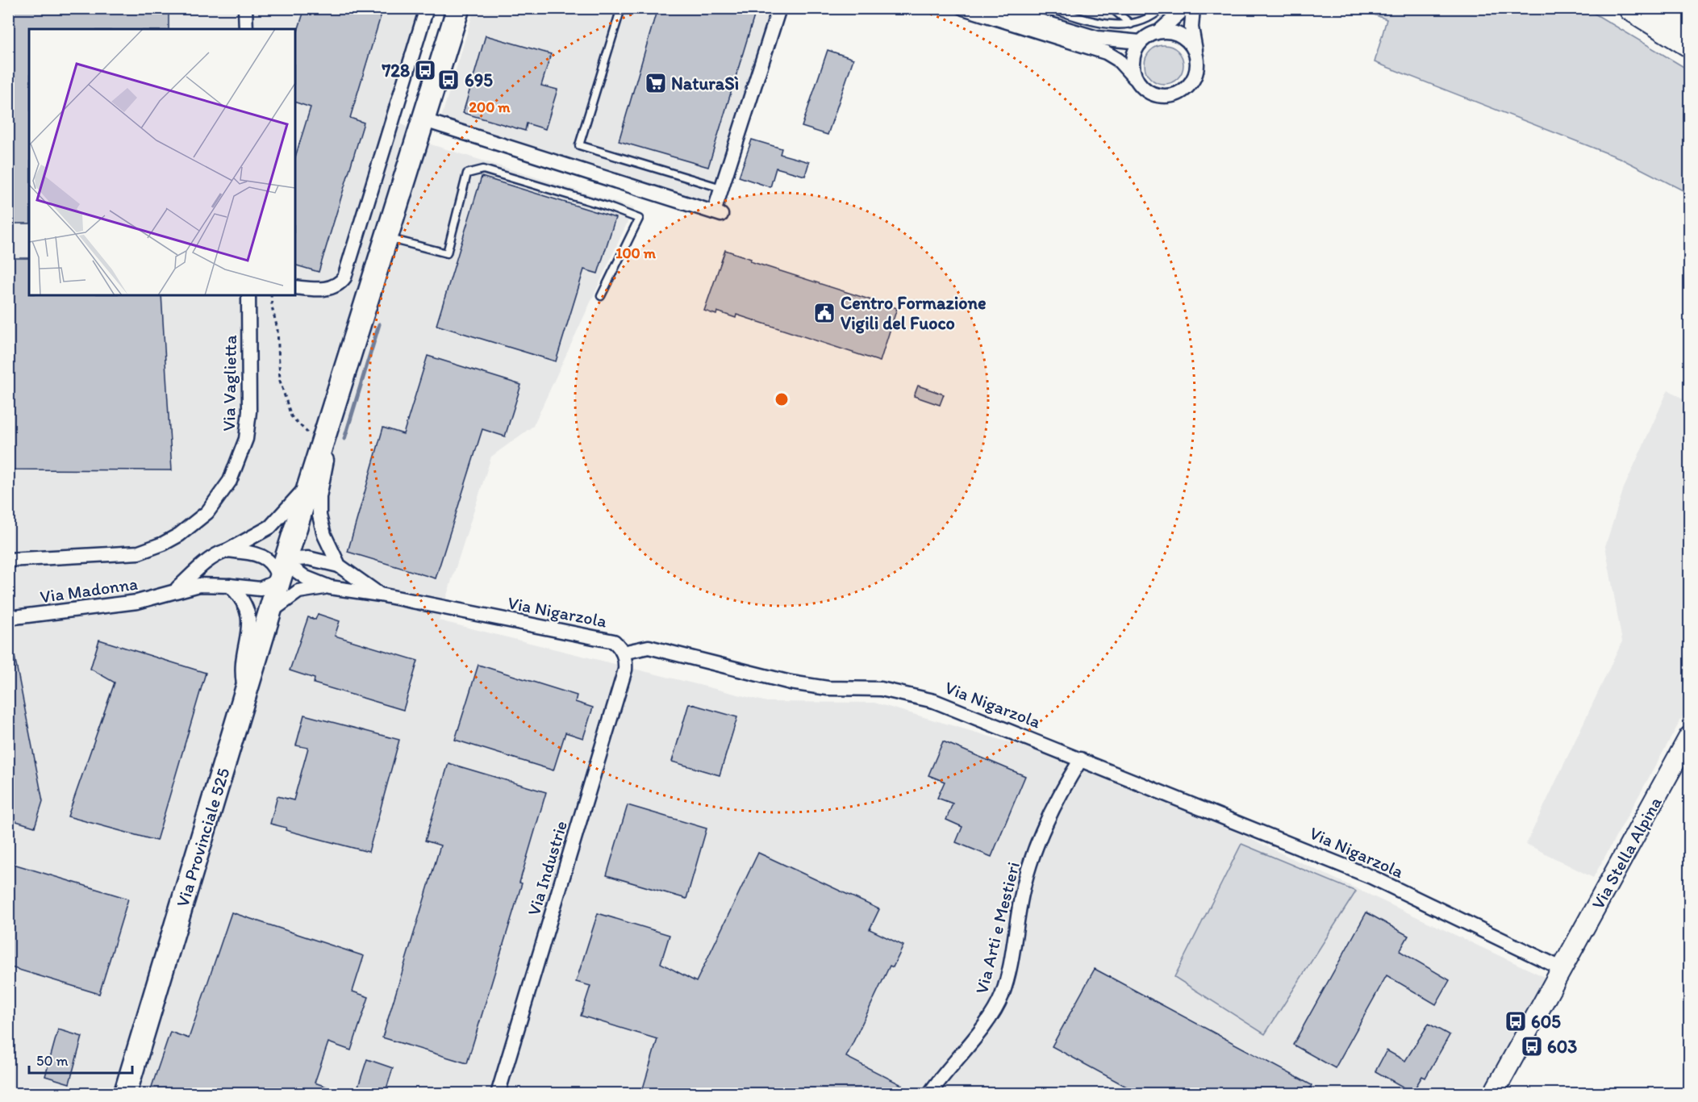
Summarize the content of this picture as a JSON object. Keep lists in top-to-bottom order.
{
  "streets": {
    "main road": ["Via Provinciale 525"],
    "street": [
      "Via Vaglietta",
      "Via Madonna",
      "Via Nigarzola",
      "Via Stella Alpina",
      "Via Industrie",
      "Via Arti e Mestieri"
    ]
  },
  "crossings": [
    ["Via Madonna", "Via Provinciale 525"],
    ["Via Nigarzola", "Via Provinciale 525"],
    ["Via Nigarzola", "Via Stella Alpina"],
    ["Via Nigarzola", "Via Industrie"],
    ["Via Nigarzola", "Via Arti e Mestieri"]
  ],
  "places": {
    "bus stop": [
      "728",
      "695",
      "605",
      "603"
    ],
    "supermarket": ["NaturaSì"],
    "public building": ["Centro Formazione Vigili del Fuoco"]
  },
  "scale_bar": "50 m",
  "rings": ["200 m", "100 m"]
}
